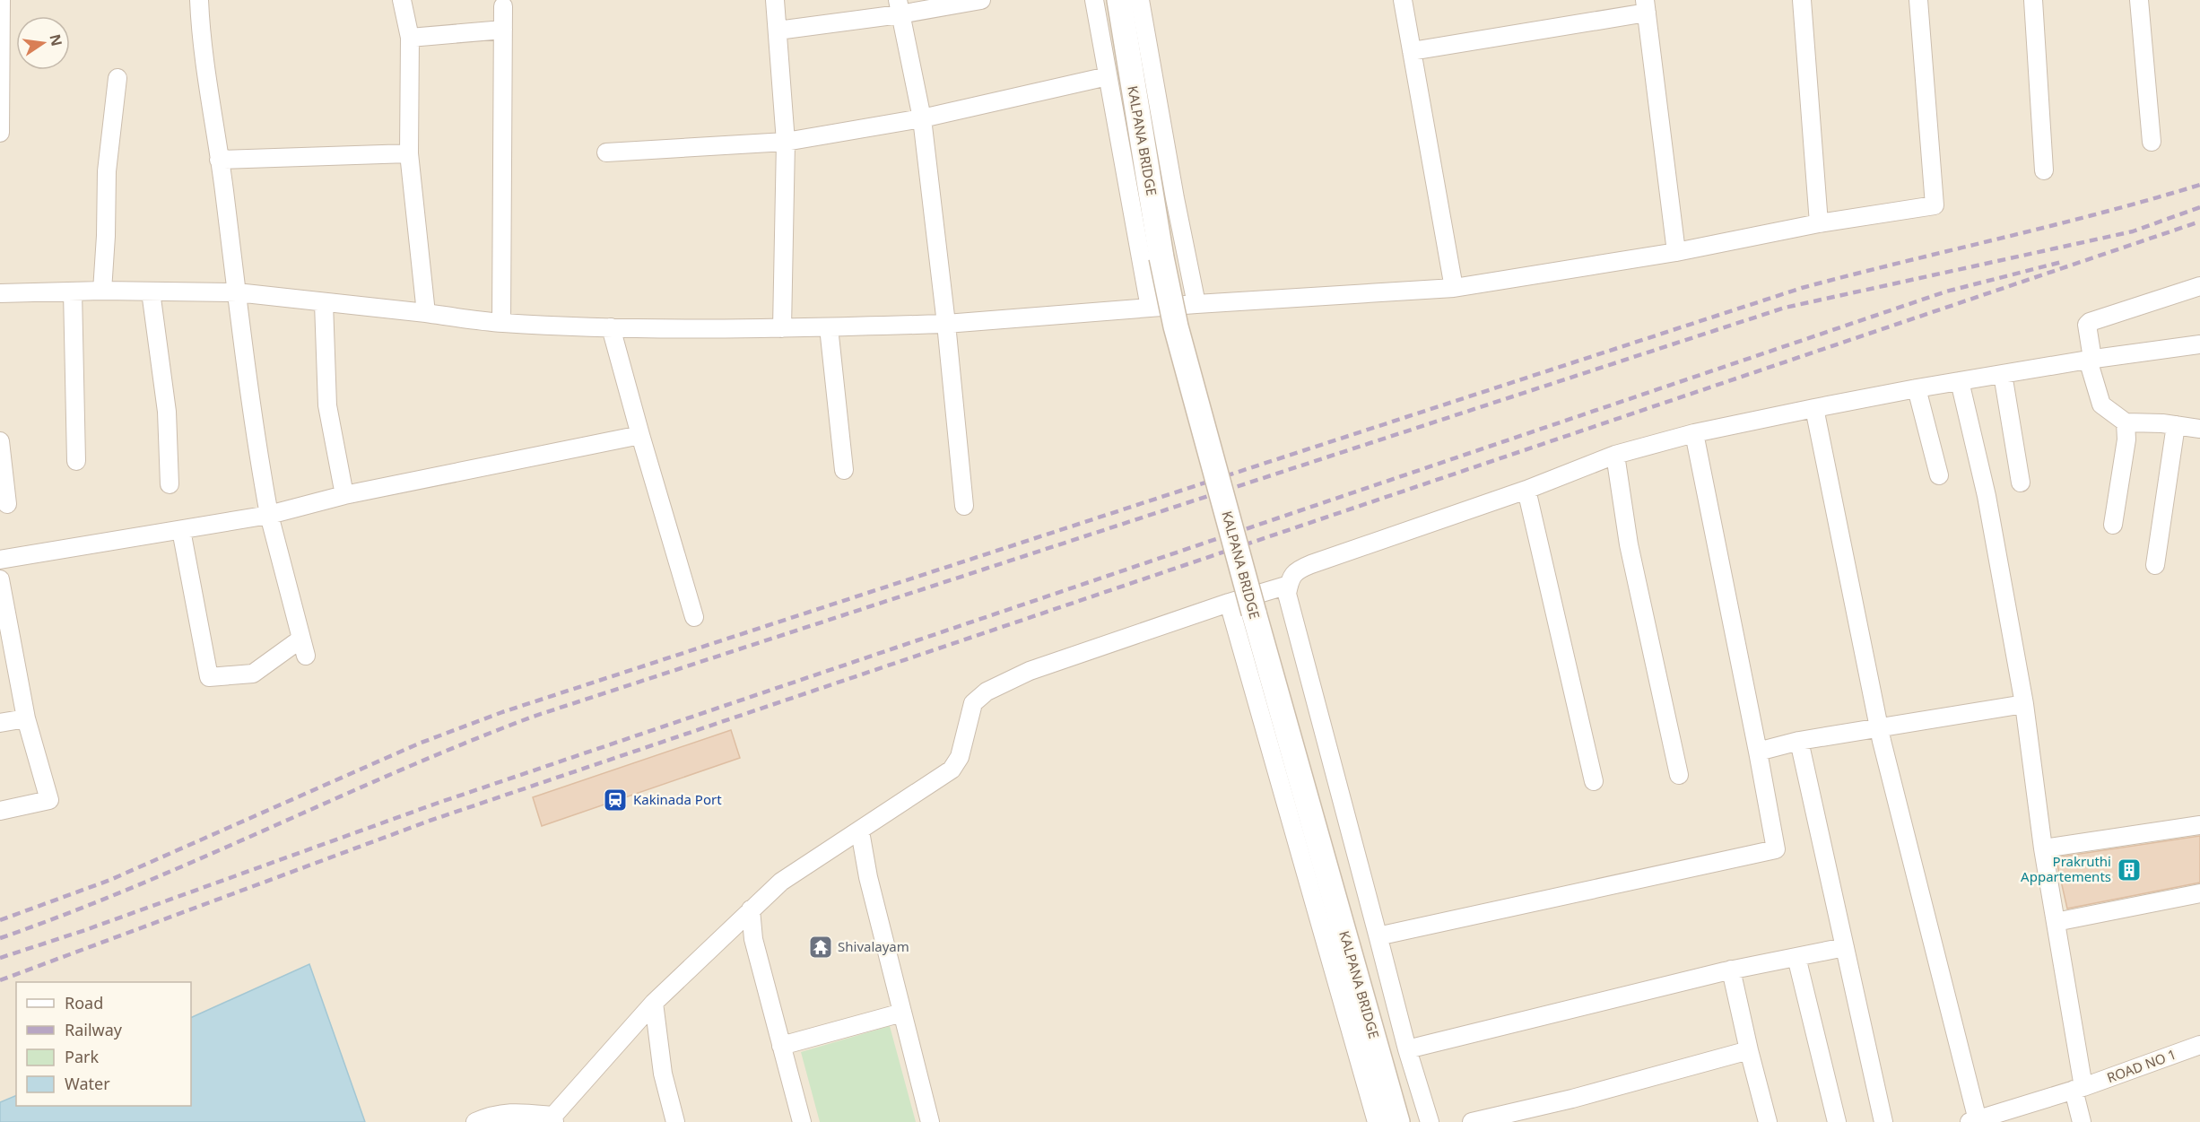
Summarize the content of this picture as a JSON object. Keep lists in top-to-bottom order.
{
  "streets": {
    "main road": ["KALPANA BRIDGE"],
    "street": ["ROAD NO 1"]
  },
  "places": {
    "station": ["Kakinada Port"],
    "building": ["Prakruthi Appartements"],
    "temple": ["Shivalayam"]
  },
  "legend": [
    "Road",
    "Railway",
    "Park",
    "Water"
  ],
  "north": "right"
}
